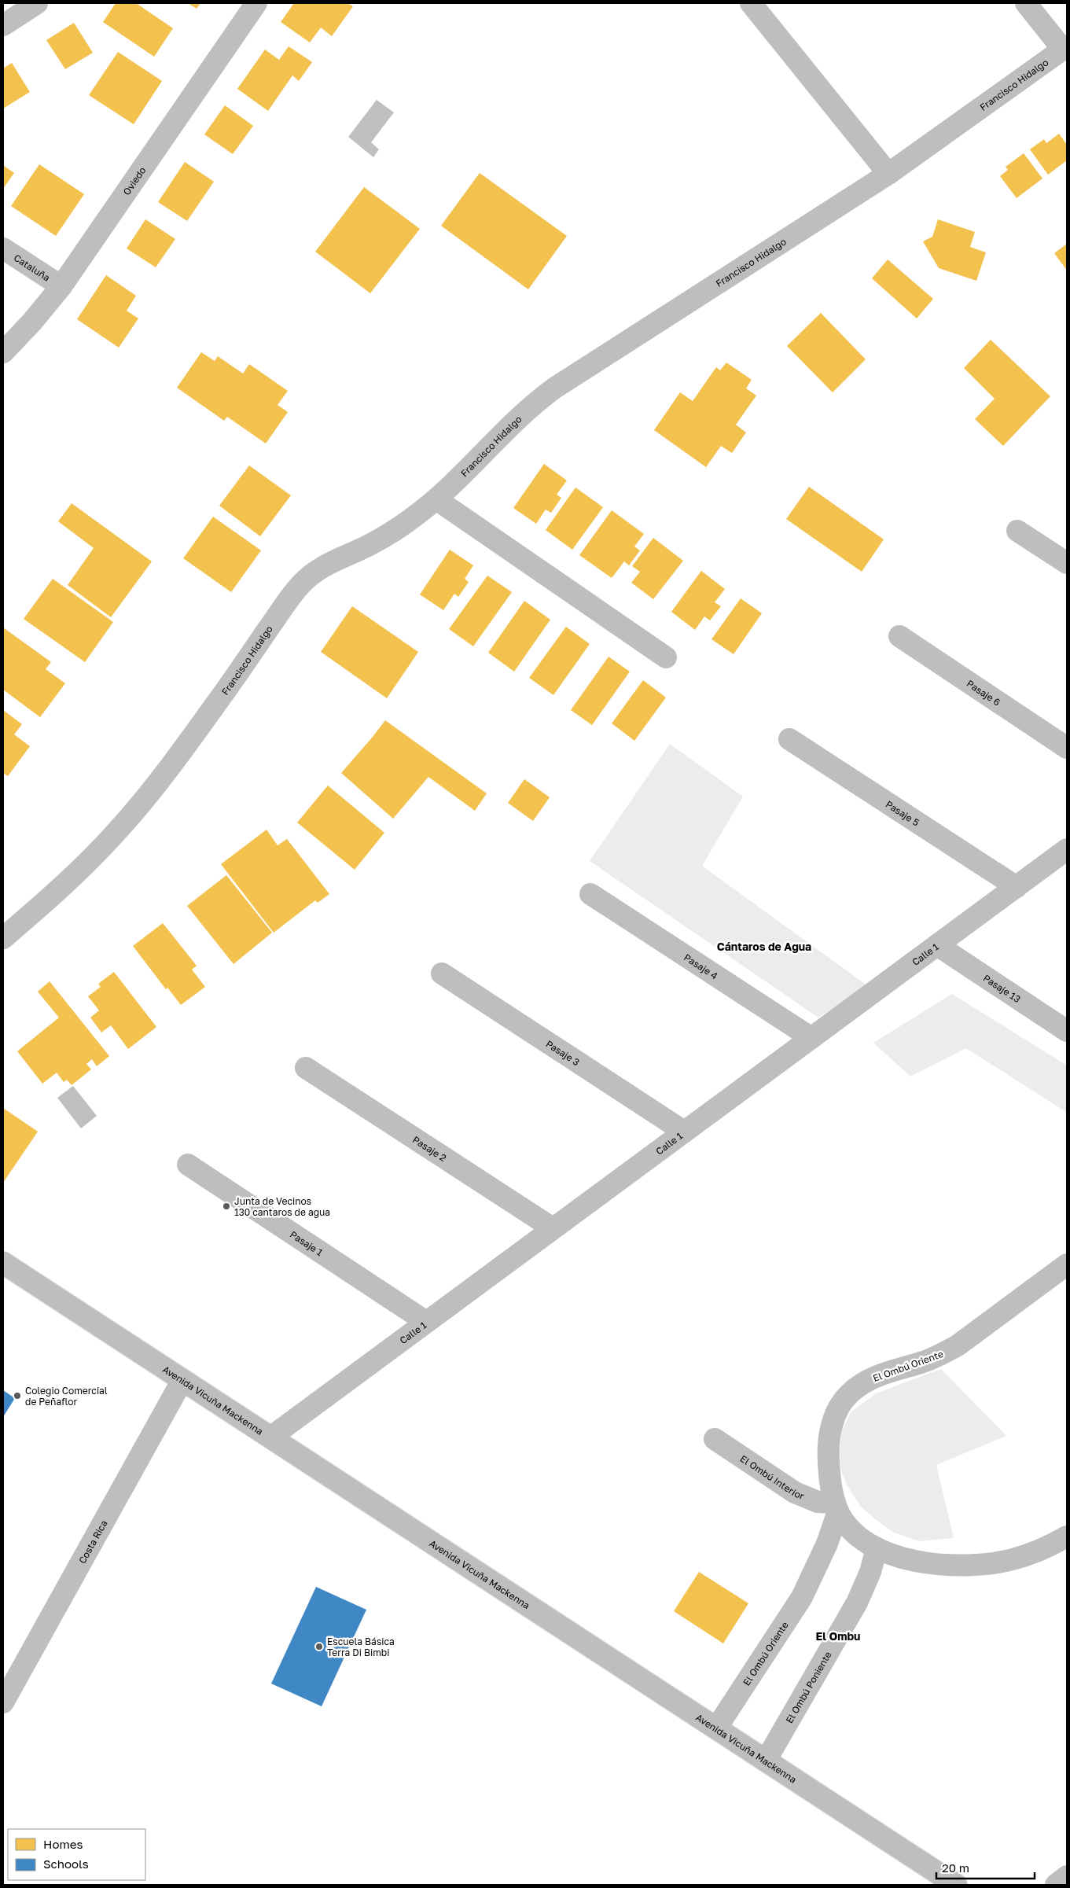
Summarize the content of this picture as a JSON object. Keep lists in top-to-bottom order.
{
  "streets": {
    "street": [
      "Francisco Hidalgo",
      "Oviedo",
      "Cataluña",
      "Pasaje 6",
      "Pasaje 5",
      "Calle 1",
      "Pasaje 4",
      "Pasaje 13",
      "Pasaje 3",
      "Pasaje 2",
      "Pasaje 1",
      "El Ombú Oriente",
      "Avenida Vicuña Mackenna",
      "El Ombú Interior",
      "Costa Rica",
      "El Ombú Poniente"
    ]
  },
  "crossings": [
    ["Oviedo", "Cataluña"],
    ["Pasaje 5", "Calle 1"],
    ["Calle 1", "Pasaje 4"],
    ["Calle 1", "Pasaje 13"],
    ["Calle 1", "Pasaje 3"],
    ["Calle 1", "Pasaje 2"],
    ["Calle 1", "Pasaje 1"],
    ["Calle 1", "Avenida Vicuña Mackenna"],
    ["El Ombú Oriente", "Avenida Vicuña Mackenna"],
    ["El Ombú Oriente", "El Ombú Interior"],
    ["El Ombú Oriente", "El Ombú Poniente"],
    ["Avenida Vicuña Mackenna", "Costa Rica"],
    ["Avenida Vicuña Mackenna", "El Ombú Poniente"]
  ],
  "districts": ["Cántaros de Agua", "El Ombu"],
  "places": ["Junta de Vecinos 130 cantaros de agua", "Colegio Comercial de Peñaflor", "Escuela Básica Terra Di Bimbi"],
  "legend": ["Homes", "Schools"],
  "scale_bar": "20 m"
}
